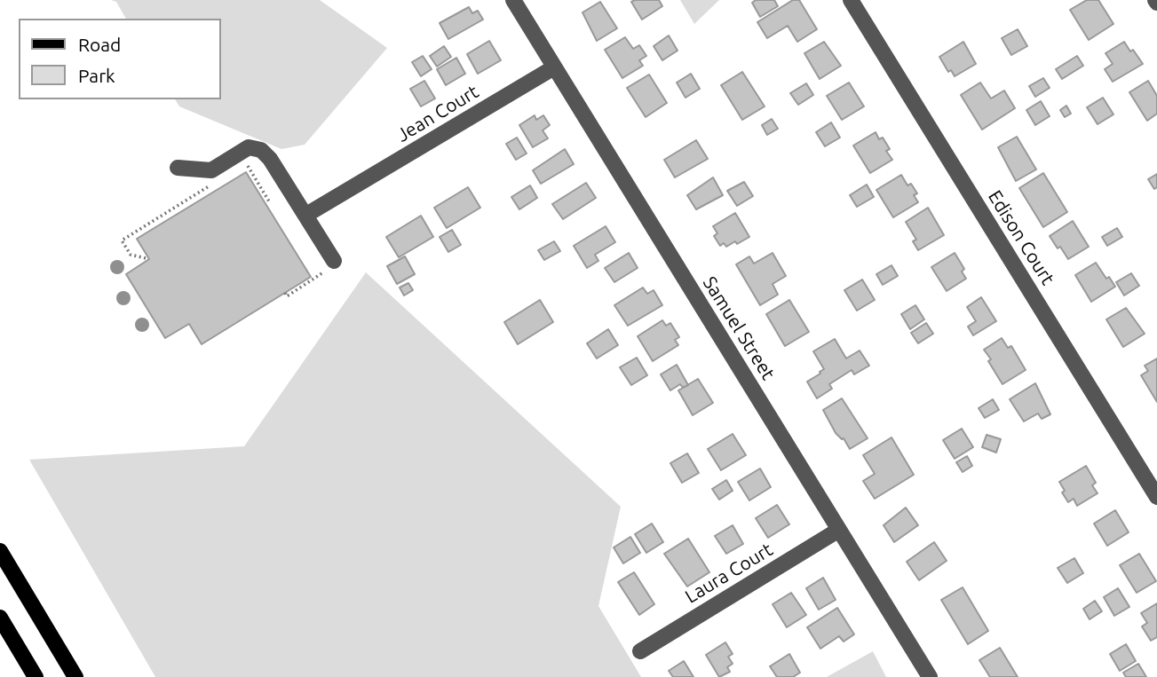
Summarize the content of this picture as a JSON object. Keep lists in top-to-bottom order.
{
  "streets": {
    "street": [
      "Jean Court",
      "Edison Court",
      "Samuel Street",
      "Laura Court"
    ]
  },
  "crossings": [
    ["Jean Court", "Samuel Street"],
    ["Samuel Street", "Laura Court"]
  ],
  "legend": ["Road", "Park"]
}
